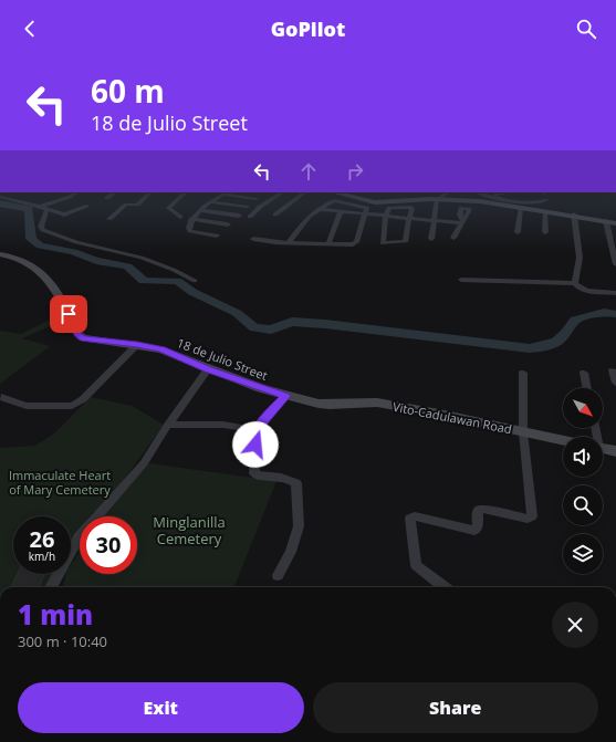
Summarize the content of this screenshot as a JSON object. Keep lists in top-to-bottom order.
{
  "streets": {
    "street": ["18 de Julio Street", "Vito-Cadulawan Road"]
  },
  "crossings": [
    ["18 de Julio Street", "Vito-Cadulawan Road"]
  ],
  "parks": ["Immaculate Heart of Mary Cemetery", "Minglanilla Cemetery"],
  "north": "bottom right",
  "page": {
    "header": "GoPilot",
    "turn": ["60 m", "18 de Julio Street"],
    "speed": "26 km/h",
    "limit": "30",
    "heading": ["1 min", "300 m · 10:40"],
    "buttons": ["Exit", "Share"]
  }
}
